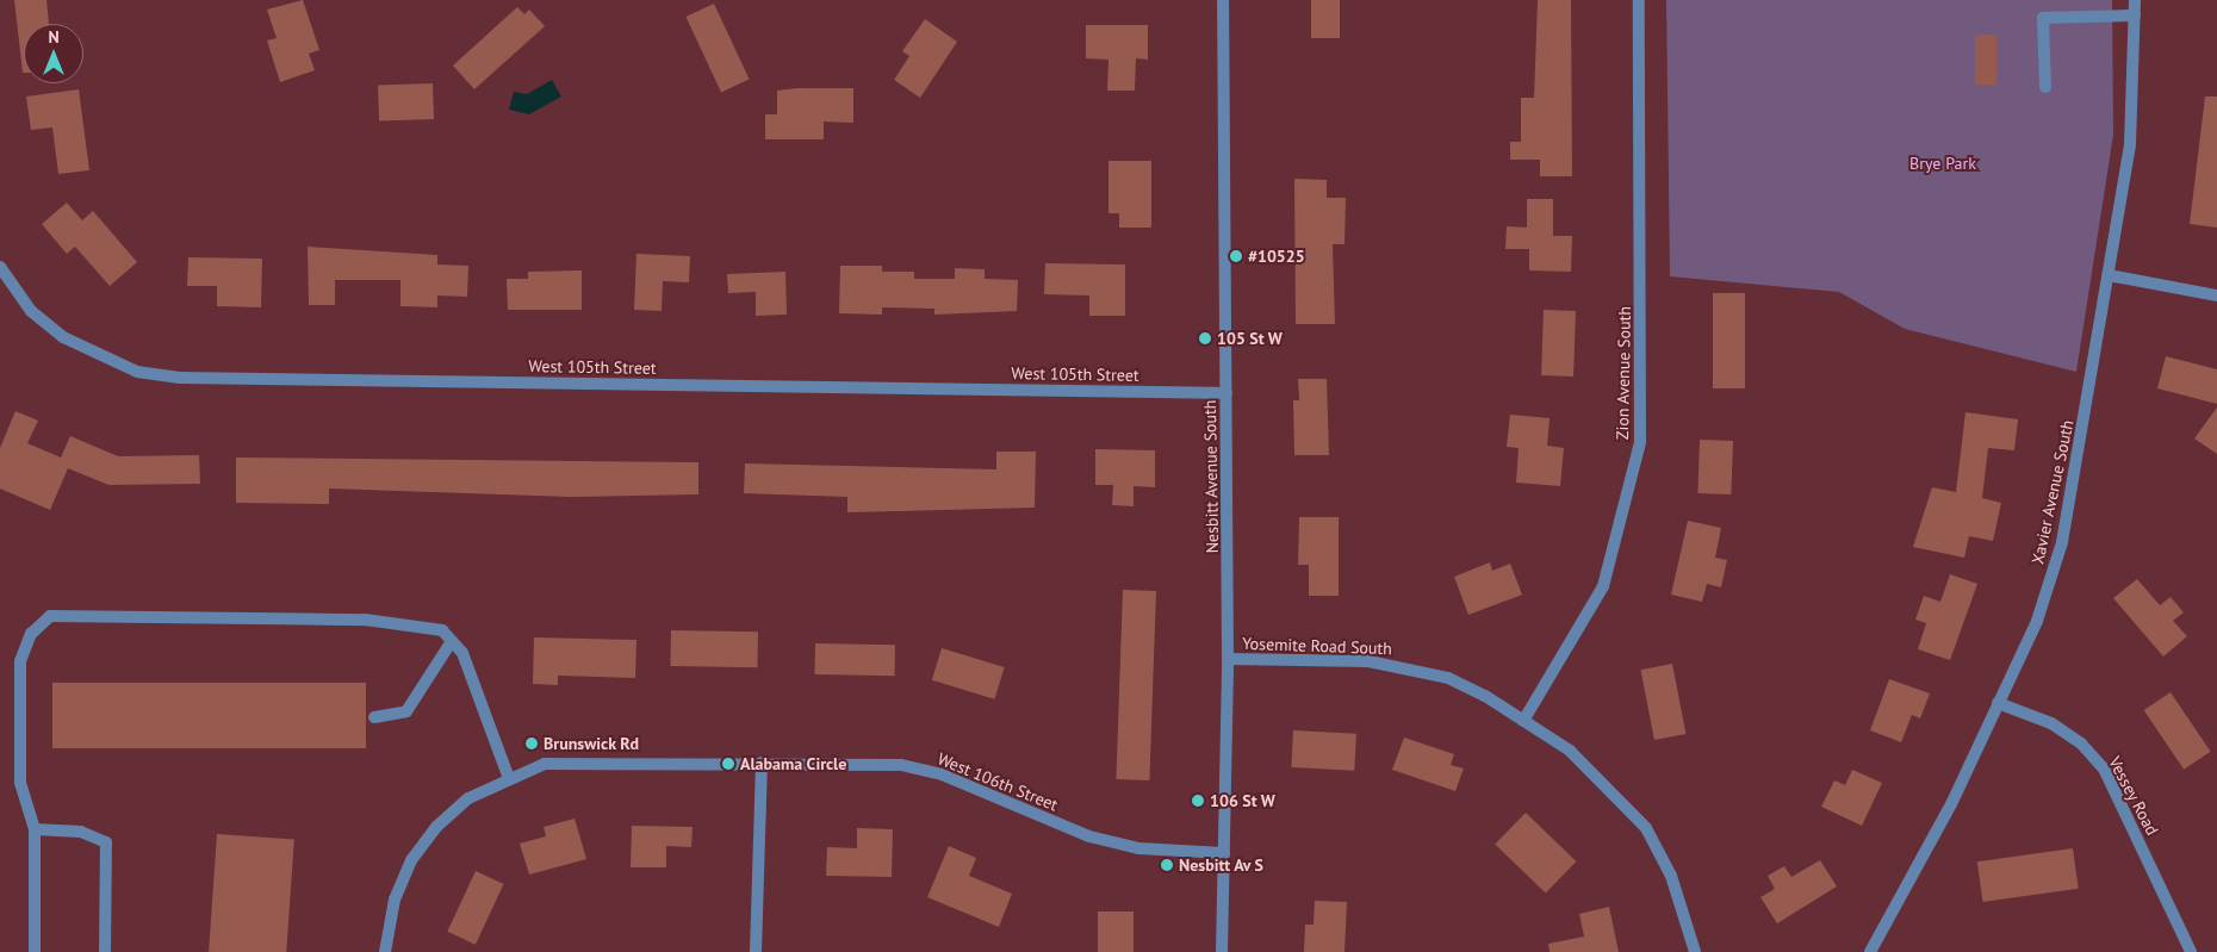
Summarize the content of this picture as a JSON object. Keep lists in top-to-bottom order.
{
  "streets": {
    "street": [
      "West 105th Street",
      "Zion Avenue South",
      "Nesbitt Avenue South",
      "Xavier Avenue South",
      "Yosemite Road South",
      "West 106th Street",
      "Vessey Road"
    ]
  },
  "crossings": [
    ["West 105th Street", "Nesbitt Avenue South"],
    ["Zion Avenue South", "Yosemite Road South"],
    ["Nesbitt Avenue South", "Yosemite Road South"],
    ["Nesbitt Avenue South", "West 106th Street"],
    ["Xavier Avenue South", "Vessey Road"]
  ],
  "parks": ["Brye Park"],
  "places": [
    "#10525",
    "105 St W",
    "Brunswick Rd",
    "Alabama Circle",
    "106 St W",
    "Nesbitt Av S"
  ],
  "north": "top"
}
